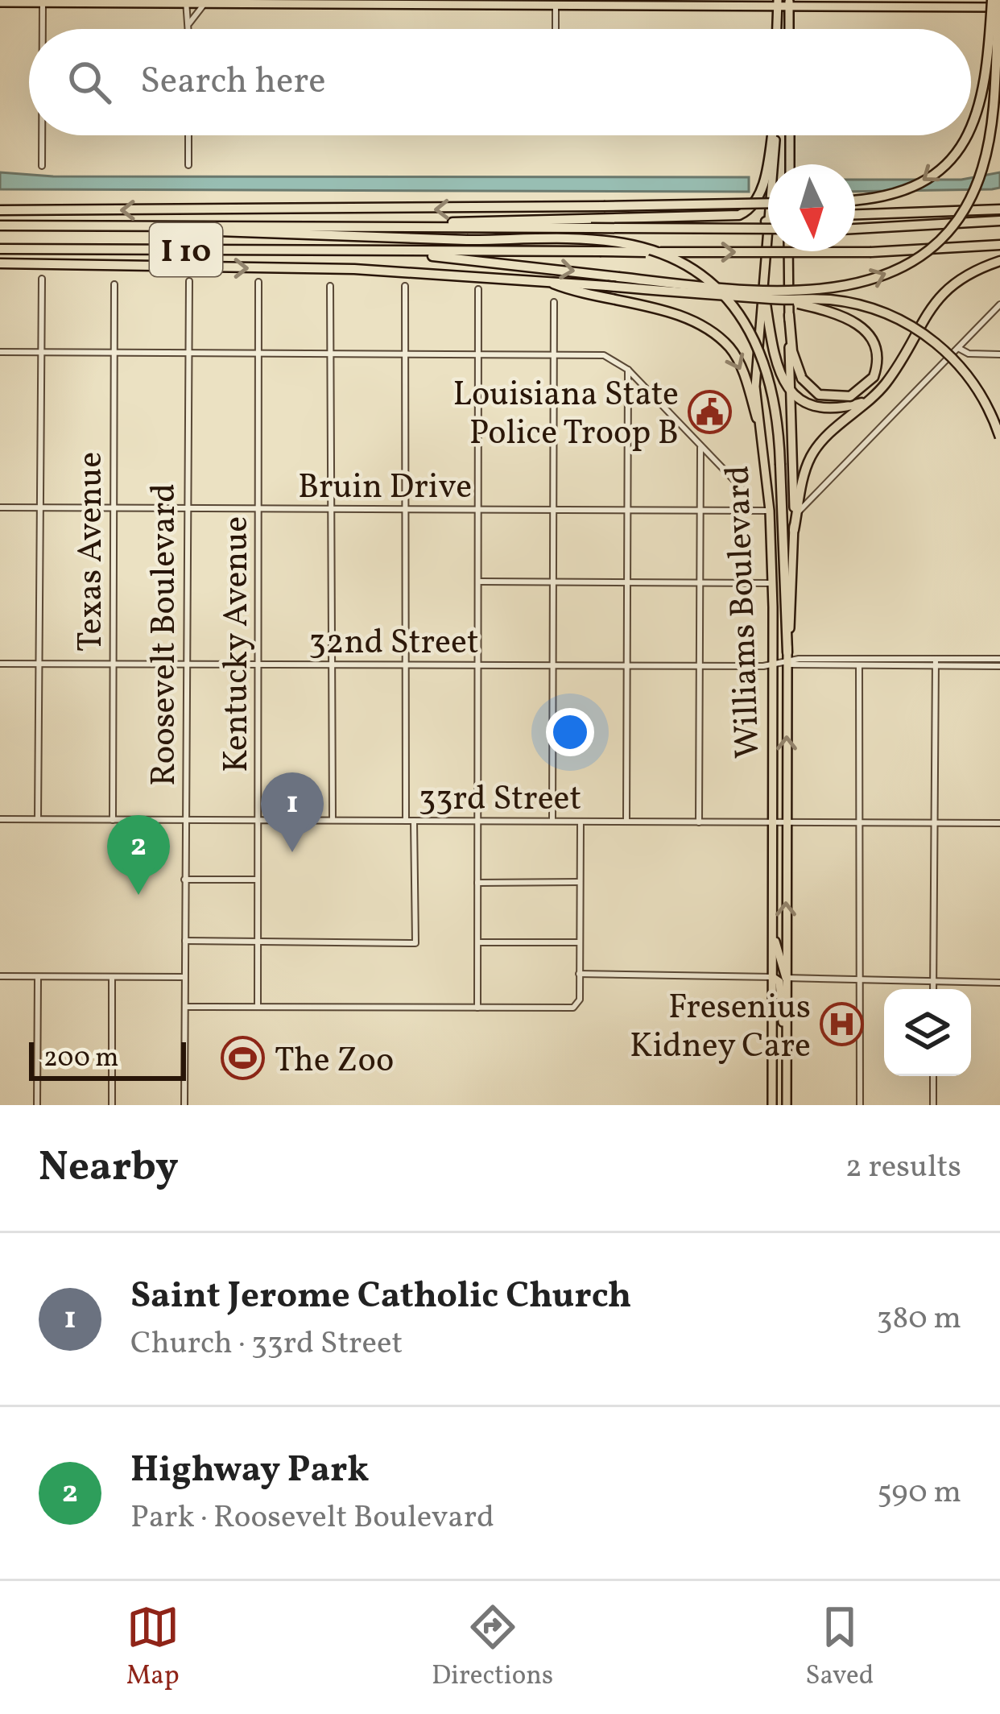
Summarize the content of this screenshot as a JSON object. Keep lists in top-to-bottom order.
{
  "streets": {
    "highway": ["I 10"],
    "main road": ["Williams Boulevard"],
    "street": [
      "Bruin Drive",
      "Texas Avenue",
      "Roosevelt Boulevard",
      "32nd Street",
      "Kentucky Avenue",
      "33rd Street"
    ]
  },
  "crossings": [
    ["Bruin Drive", "Texas Avenue"],
    ["Bruin Drive", "Williams Boulevard"],
    ["Bruin Drive", "Roosevelt Boulevard"],
    ["Bruin Drive", "Kentucky Avenue"],
    ["Texas Avenue", "32nd Street"],
    ["Texas Avenue", "33rd Street"],
    ["Williams Boulevard", "32nd Street"],
    ["Williams Boulevard", "33rd Street"],
    ["Roosevelt Boulevard", "32nd Street"],
    ["Roosevelt Boulevard", "33rd Street"],
    ["32nd Street", "Kentucky Avenue"],
    ["Kentucky Avenue", "33rd Street"]
  ],
  "places": {
    "public building": ["Louisiana State Police Troop B"],
    "hospital": ["Fresenius Kidney Care"],
    "sports": ["The Zoo"]
  },
  "scale_bar": "200 m",
  "north": "bottom",
  "page": {
    "search": "Search here",
    "pins": ["1", "2"],
    "scale": "200 m",
    "heading": ["Nearby", "2 results"],
    "list": [
      {
        "mark": "1",
        "name": "Saint Jerome Catholic Church",
        "note": "Church · 33rd Street",
        "value": "380 m"
      },
      {
        "mark": "2",
        "name": "Highway Park",
        "note": "Park · Roosevelt Boulevard",
        "value": "590 m"
      }
    ],
    "nav": ["Map", "Directions", "Saved"]
  }
}
